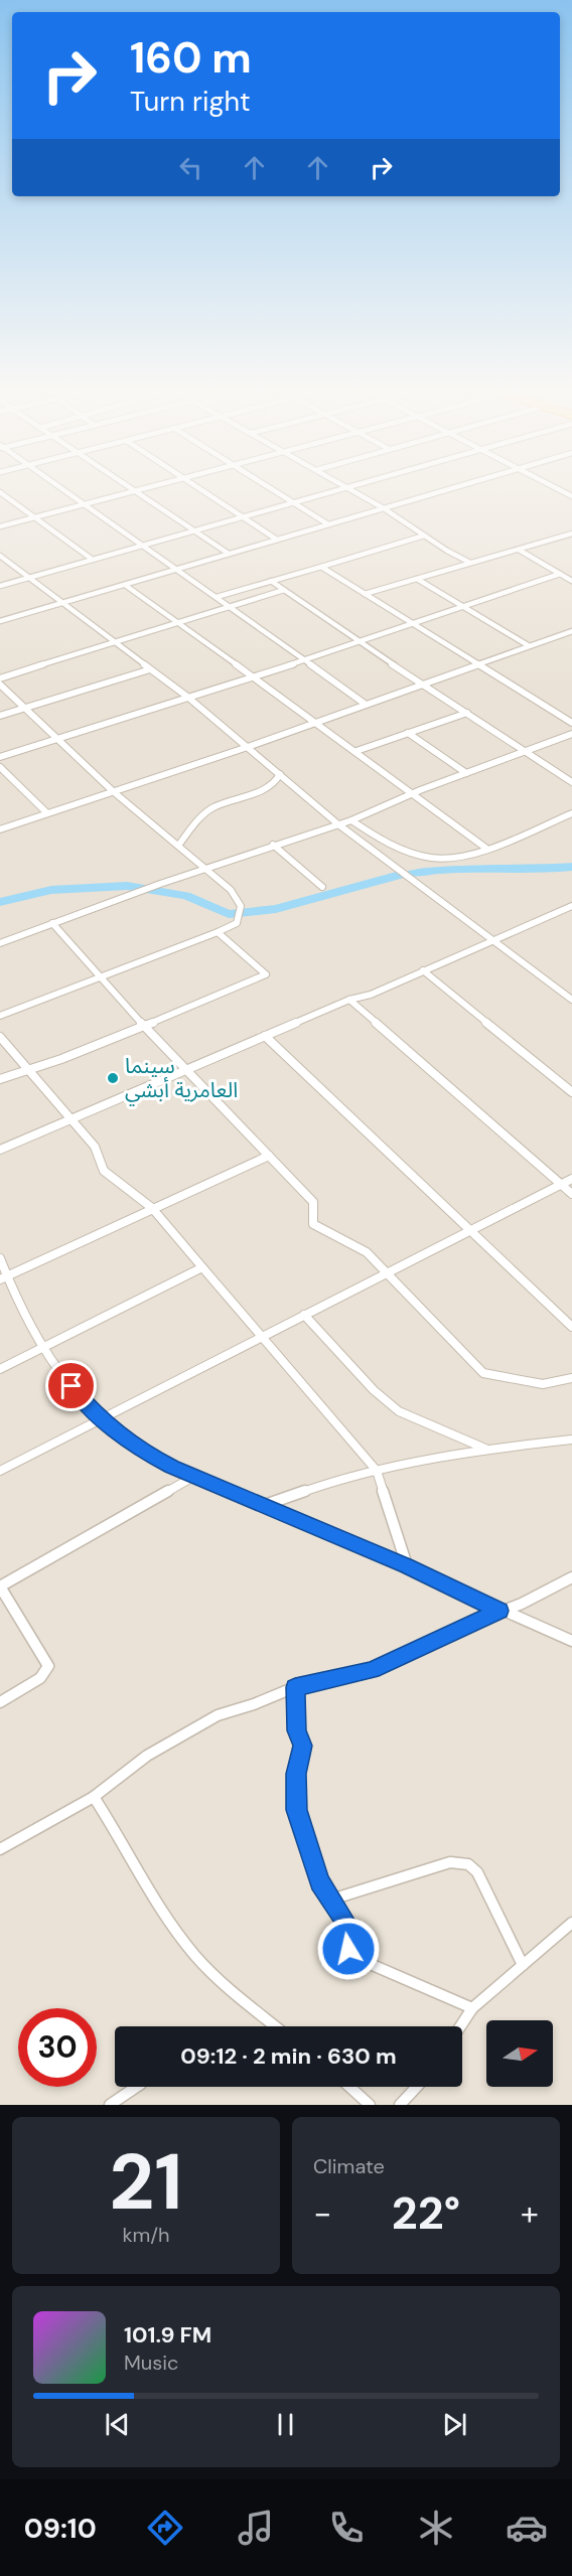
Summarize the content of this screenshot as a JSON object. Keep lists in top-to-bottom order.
{
  "places": ["سينما العامرية أبشي"],
  "north": "right",
  "page": {
    "turn": ["160 m", "Turn right"],
    "limit": "30",
    "trip": "09:12 · 2 min · 630 m",
    "tile": [
      ["21", "km/h"],
      "Climate"
    ],
    "heat": ["−", "22°", "+"],
    "song": ["101.9 FM", "Music"],
    "tabs": "09:10"
  }
}
